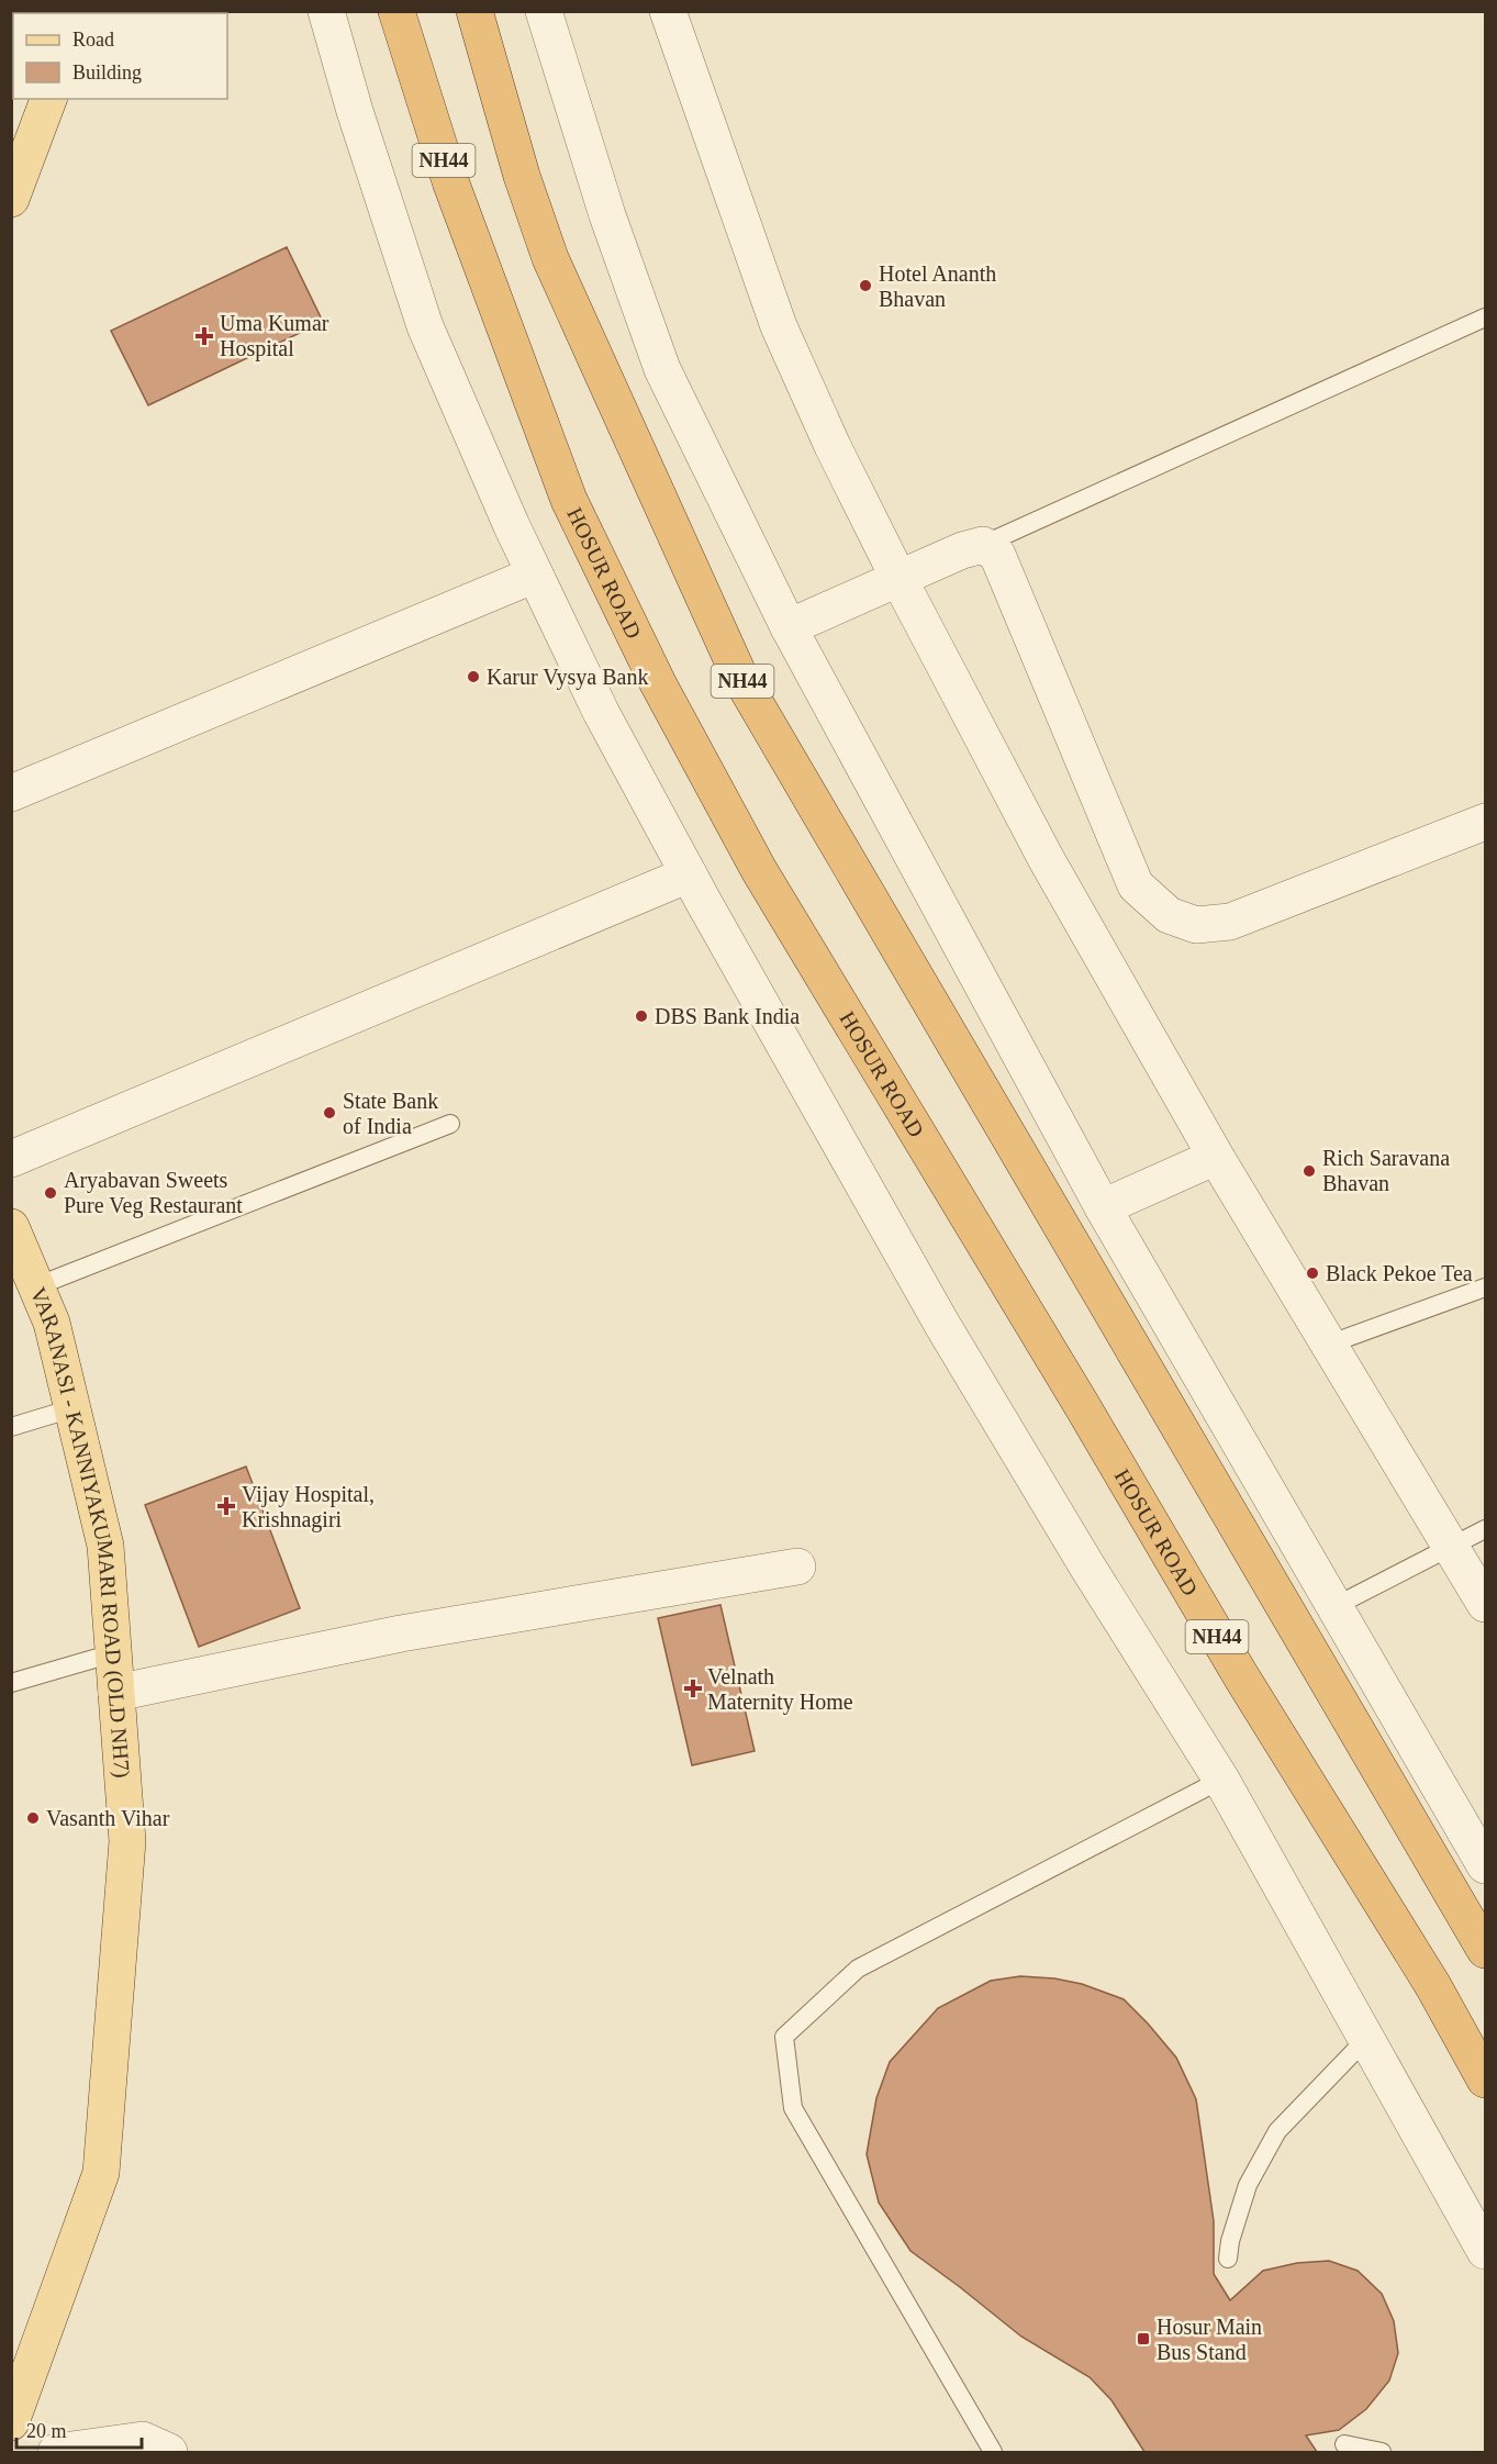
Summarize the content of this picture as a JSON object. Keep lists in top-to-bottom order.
{
  "streets": {
    "highway": ["NH44", "HOSUR ROAD"],
    "main road": ["VARANASI - KANNIYAKUMARI ROAD (OLD NH7)"]
  },
  "places": {
    "other": [
      "Hotel Ananth Bhavan",
      "Karur Vysya Bank",
      "DBS Bank India",
      "State Bank of India",
      "Rich Saravana Bhavan",
      "Aryabavan Sweets Pure Veg Restaurant",
      "Black Pekoe Tea",
      "Vasanth Vihar"
    ],
    "health": ["Uma Kumar Hospital", "Vijay Hospital, Krishnagiri", "Velnath Maternity Home"],
    "transit": ["Hosur Main Bus Stand"]
  },
  "legend": ["Road", "Building"],
  "scale_bar": "20 m"
}
